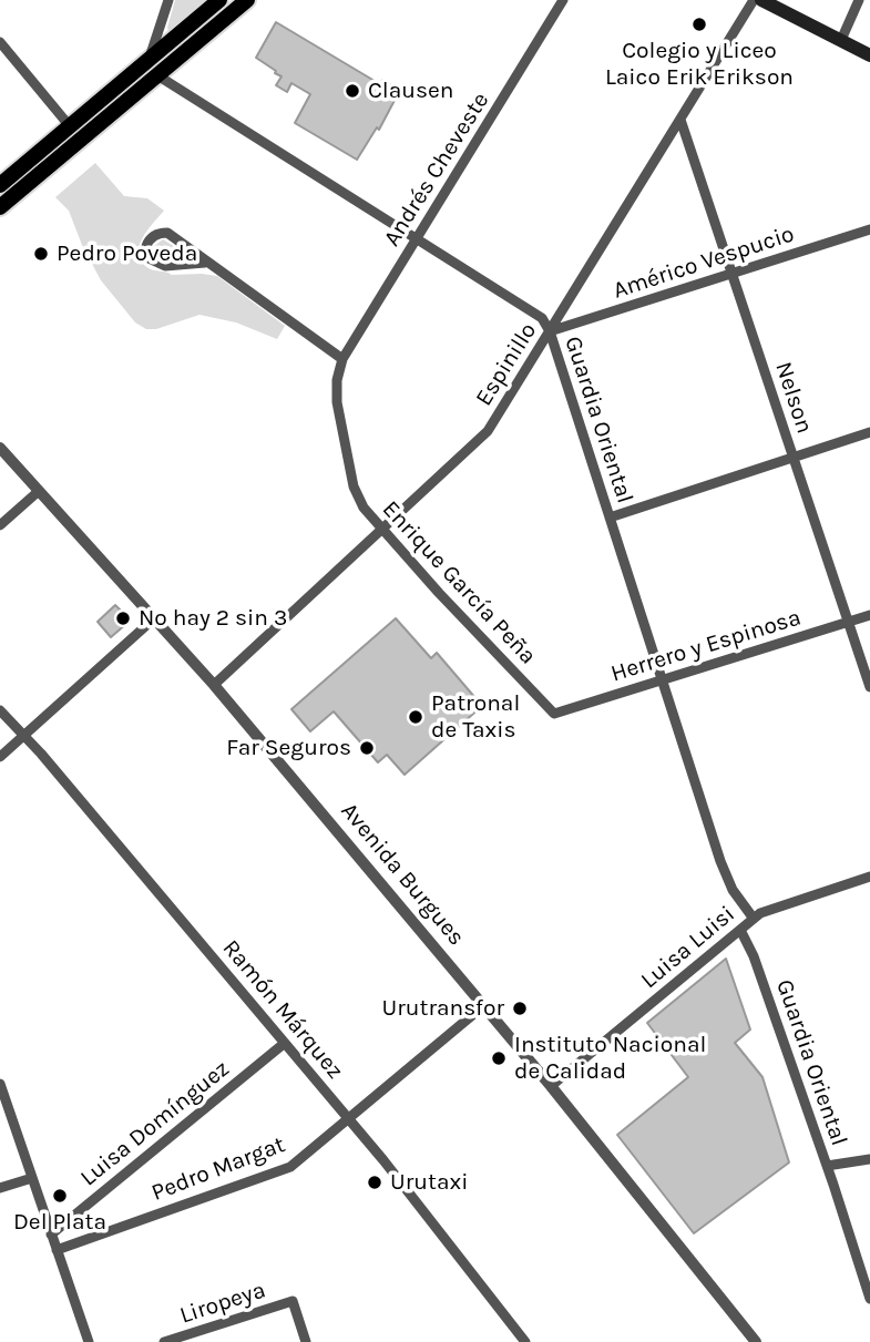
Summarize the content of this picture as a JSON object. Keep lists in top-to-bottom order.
{
  "streets": {
    "street": [
      "Andrés Cheveste",
      "Américo Vespucio",
      "Espinillo",
      "Nelson",
      "Guardia Oriental",
      "Enrique García Peña",
      "Herrero y Espinosa",
      "Avenida Burgues",
      "Luisa Luisi",
      "Ramón Márquez",
      "Luisa Domínguez",
      "Pedro Margat",
      "Liropeya"
    ]
  },
  "crossings": [
    ["Andrés Cheveste", "Guardia Oriental"],
    ["Andrés Cheveste", "Enrique García Peña"],
    ["Américo Vespucio", "Espinillo"],
    ["Américo Vespucio", "Nelson"],
    ["Américo Vespucio", "Guardia Oriental"],
    ["Espinillo", "Nelson"],
    ["Espinillo", "Guardia Oriental"],
    ["Espinillo", "Enrique García Peña"],
    ["Espinillo", "Avenida Burgues"],
    ["Nelson", "Herrero y Espinosa"],
    ["Guardia Oriental", "Herrero y Espinosa"],
    ["Guardia Oriental", "Luisa Luisi"],
    ["Enrique García Peña", "Herrero y Espinosa"],
    ["Avenida Burgues", "Luisa Luisi"],
    ["Avenida Burgues", "Pedro Margat"],
    ["Ramón Márquez", "Luisa Domínguez"],
    ["Ramón Márquez", "Pedro Margat"]
  ],
  "places": [
    "Colegio y Liceo Laico Erik Erikson",
    "Clausen",
    "Pedro Poveda",
    "No hay 2 sin 3",
    "Patronal de Taxis",
    "Far Seguros",
    "Urutransfor",
    "Instituto Nacional de Calidad",
    "Urutaxi",
    "Del Plata"
  ]
}
